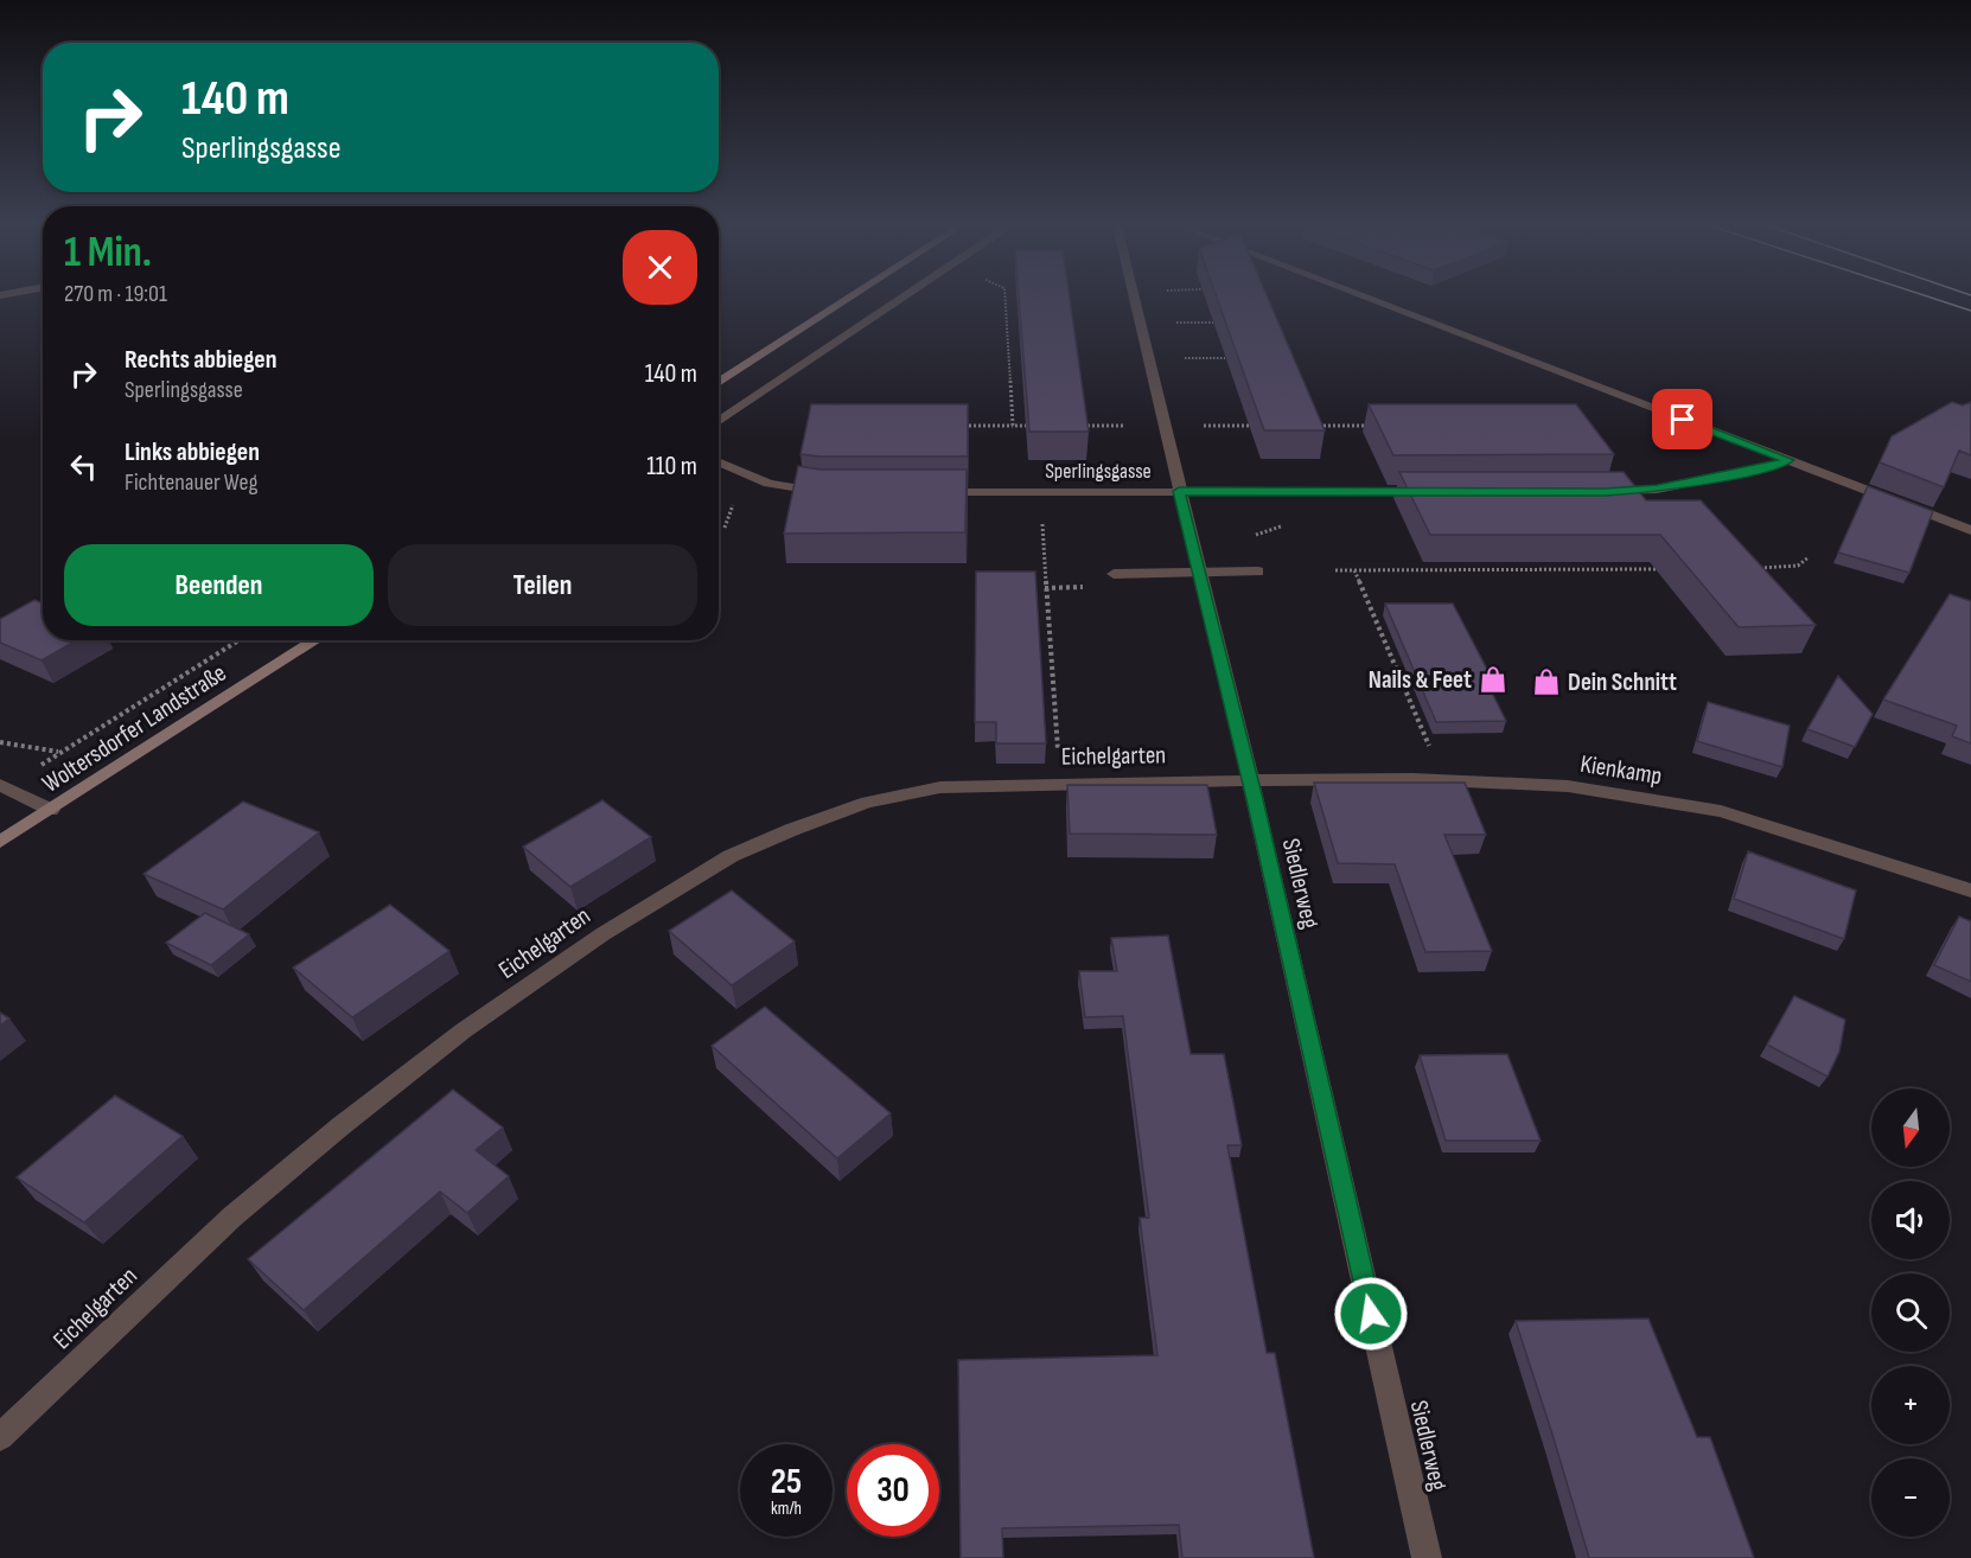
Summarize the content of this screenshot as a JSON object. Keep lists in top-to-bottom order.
{
  "streets": {
    "main road": ["Woltersdorfer Landstraße"],
    "street": [
      "Sperlingsgasse",
      "Eichelgarten",
      "Kienkamp",
      "Siedlerweg"
    ]
  },
  "crossings": [
    ["Sperlingsgasse", "Siedlerweg"],
    ["Eichelgarten", "Kienkamp"],
    ["Eichelgarten", "Siedlerweg"],
    ["Kienkamp", "Siedlerweg"]
  ],
  "places": {
    "shop": ["Nails & Feet", "Dein Schnitt"]
  },
  "north": "bottom",
  "page": {
    "turn": ["140 m", "Sperlingsgasse"],
    "heading": ["1 Min.", "270 m · 19:01"],
    "list": [
      {
        "name": "Rechts abbiegen",
        "note": "Sperlingsgasse",
        "value": "140 m"
      },
      {
        "name": "Links abbiegen",
        "note": "Fichtenauer Weg",
        "value": "110 m"
      }
    ],
    "buttons": ["Beenden", "Teilen"],
    "map_buttons": ["+", "−"],
    "speed": "25 km/h",
    "limit": "30"
  }
}
